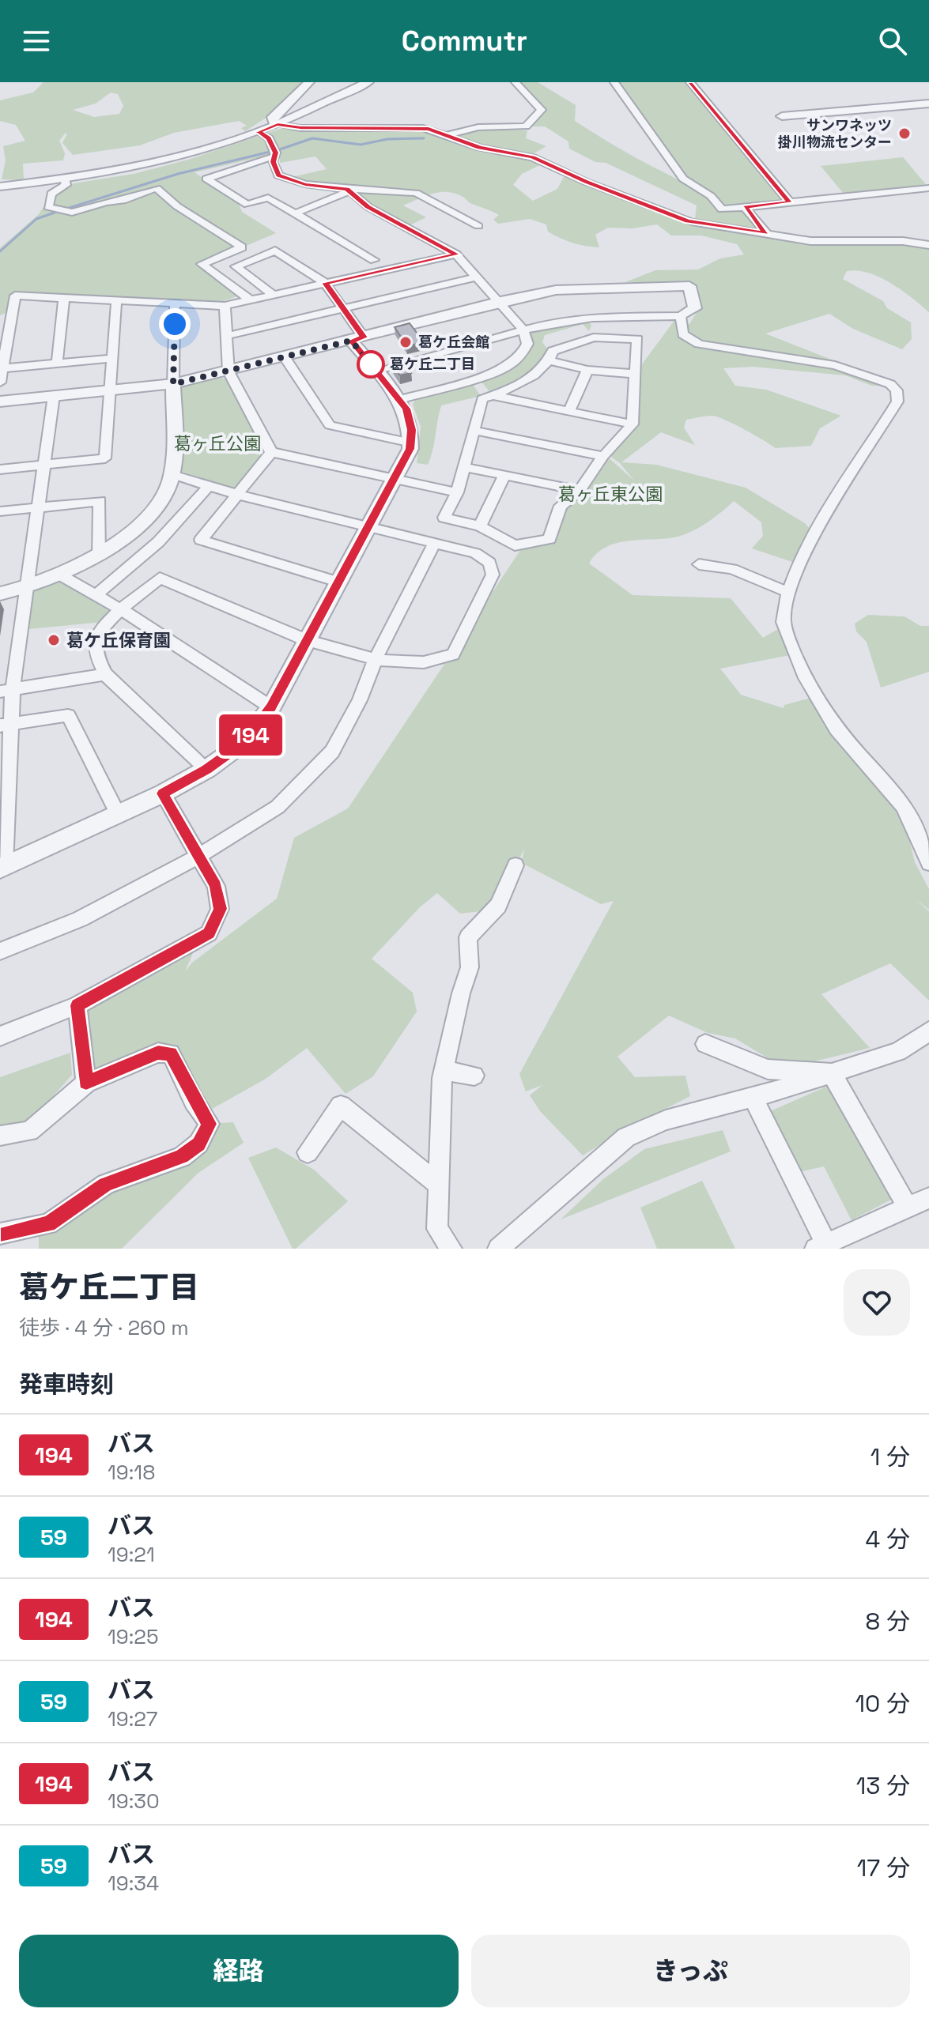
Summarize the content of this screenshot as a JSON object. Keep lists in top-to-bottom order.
{
  "parks": ["葛ヶ丘公園", "葛ヶ丘東公園"],
  "places": [
    "サンワネッツ 掛川物流センター",
    "葛ケ丘会館",
    "葛ケ丘二丁目",
    "葛ケ丘保育園"
  ],
  "lines": ["bus line 194"],
  "page": {
    "header": "Commutr",
    "on_map": "194",
    "heading": [
      ["葛ケ丘二丁目", "徒歩 · 4 分 · 260 m"],
      "発車時刻"
    ],
    "list": [
      {
        "mark": "194",
        "name": "バス",
        "note": "19:18",
        "value": "1 分"
      },
      {
        "mark": "59",
        "name": "バス",
        "note": "19:21",
        "value": "4 分"
      },
      {
        "mark": "194",
        "name": "バス",
        "note": "19:25",
        "value": "8 分"
      },
      {
        "mark": "59",
        "name": "バス",
        "note": "19:27",
        "value": "10 分"
      },
      {
        "mark": "194",
        "name": "バス",
        "note": "19:30",
        "value": "13 分"
      },
      {
        "mark": "59",
        "name": "バス",
        "note": "19:34",
        "value": "17 分"
      }
    ],
    "buttons": ["経路", "きっぷ"]
  }
}
